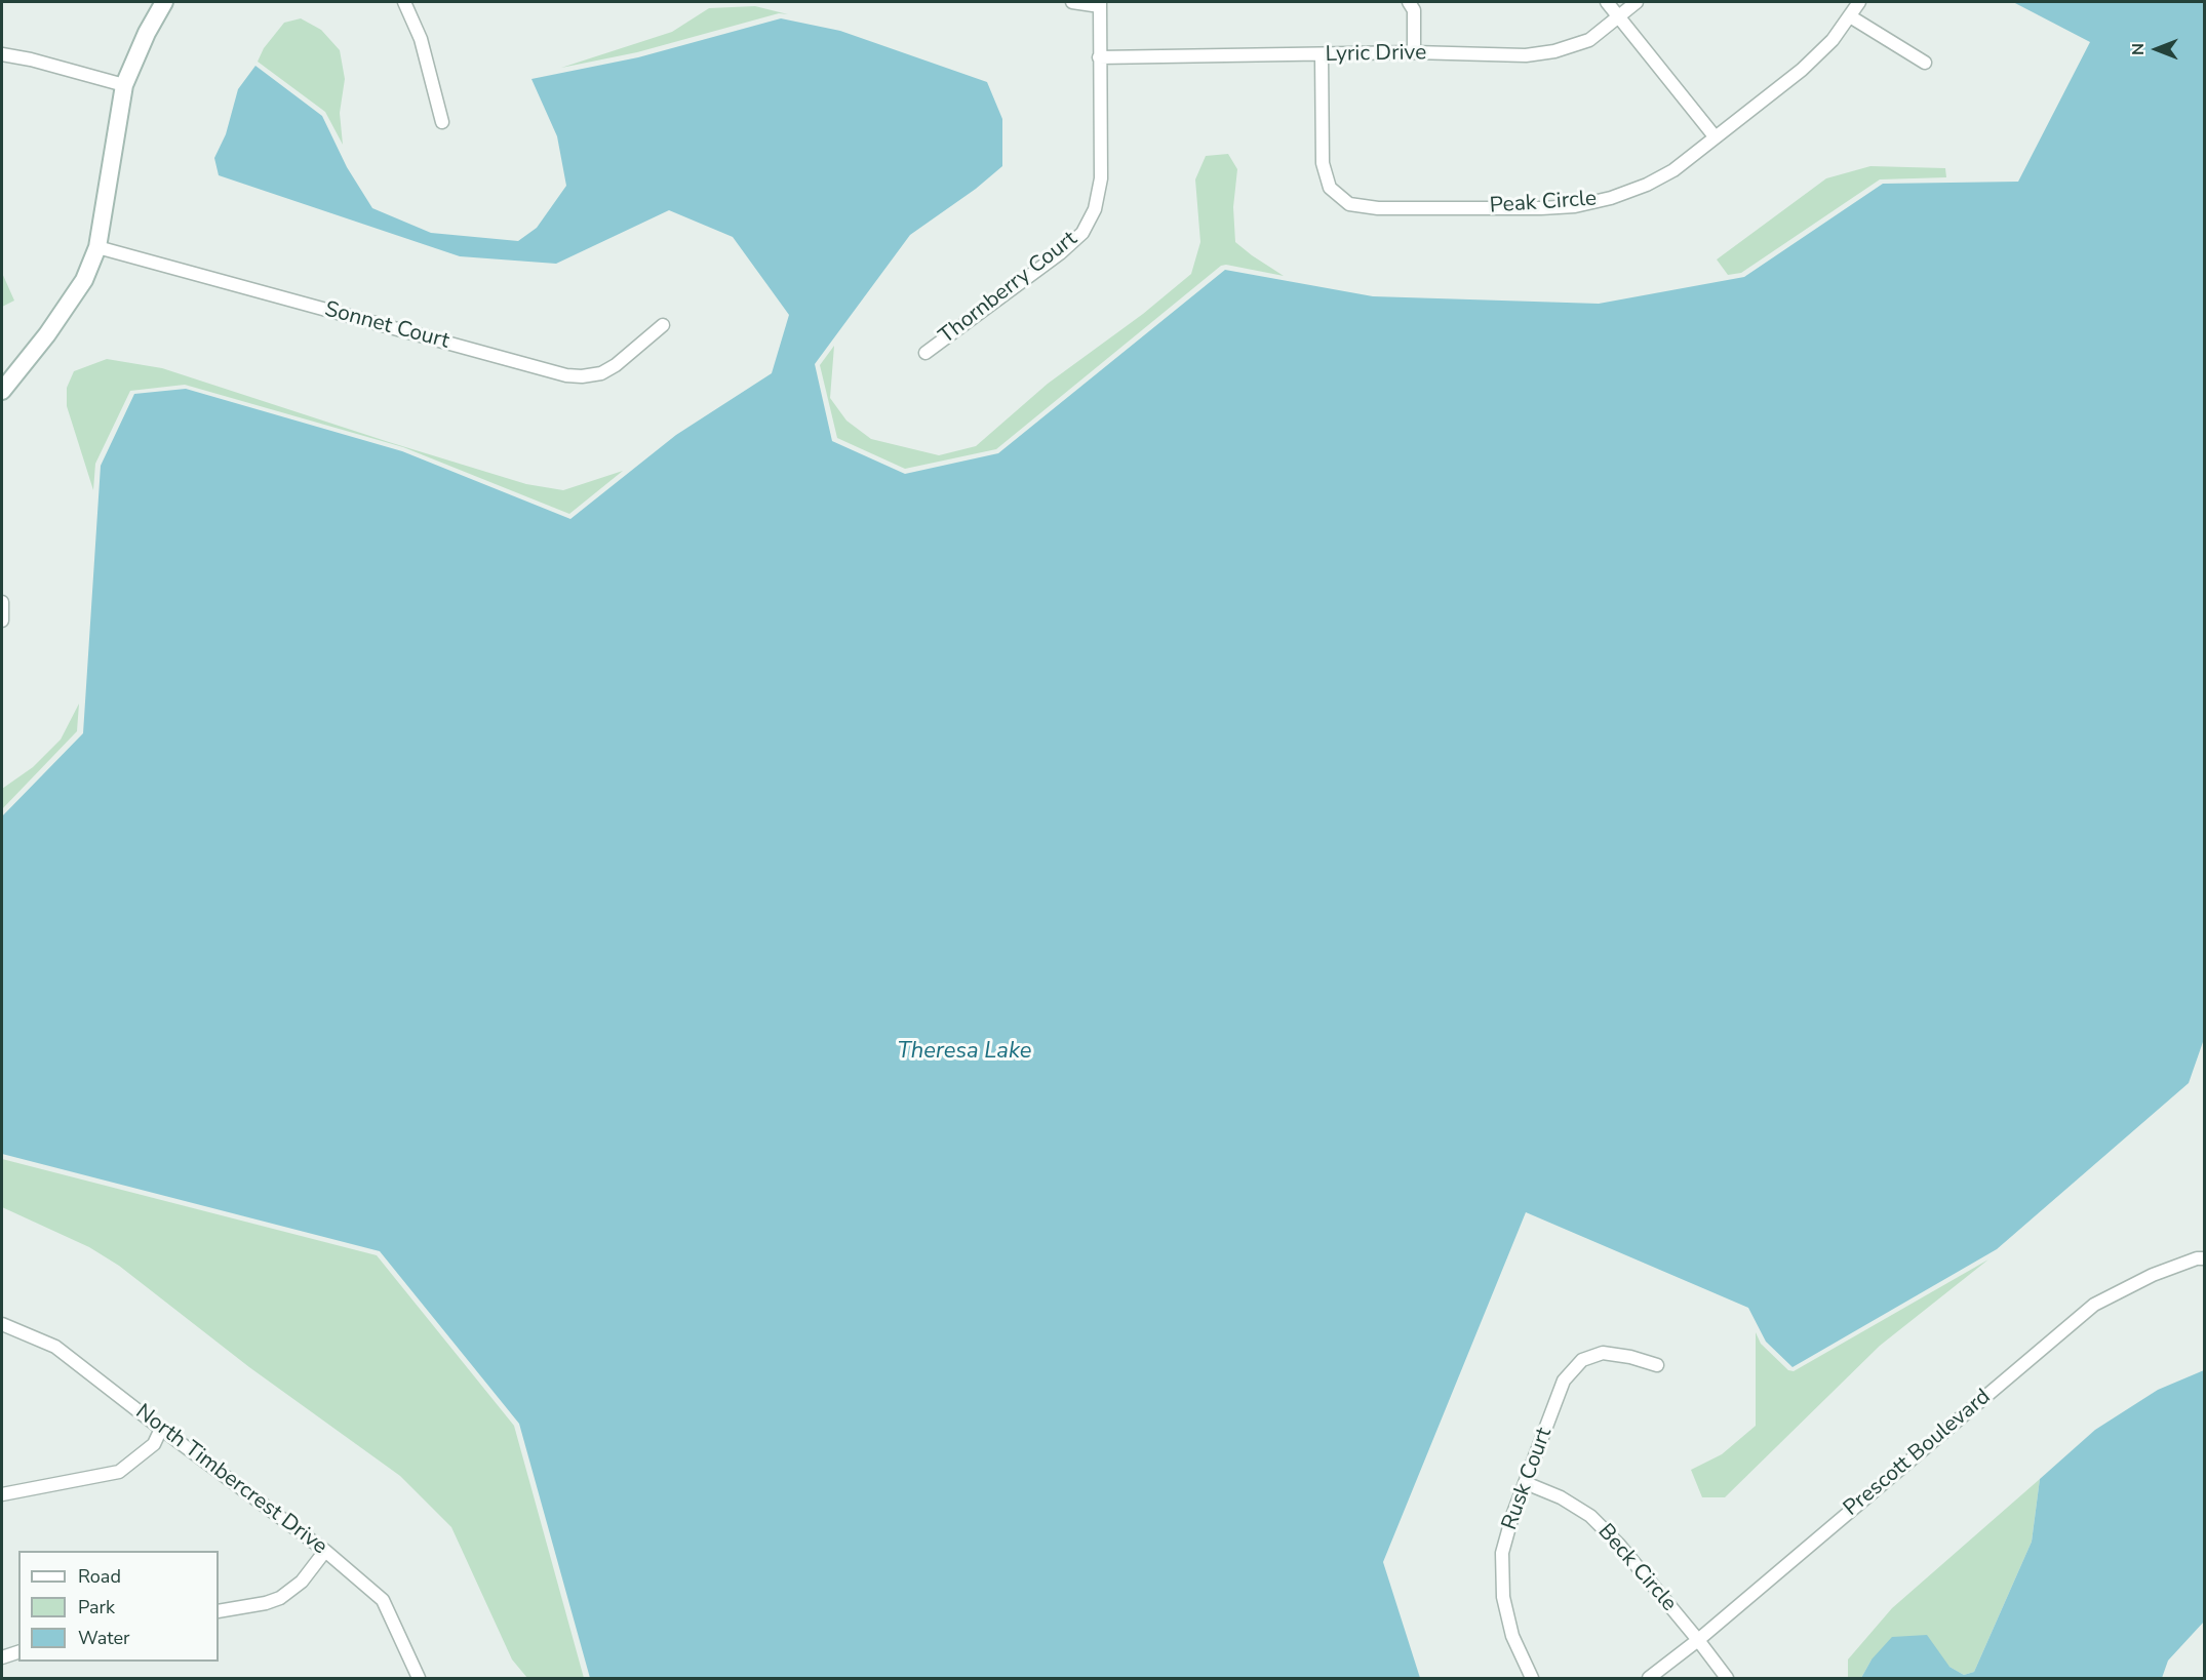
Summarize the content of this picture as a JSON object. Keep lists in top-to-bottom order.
{
  "streets": {
    "street": [
      "Lyric Drive",
      "Peak Circle",
      "Thornberry Court",
      "Sonnet Court",
      "Prescott Boulevard",
      "Rusk Court",
      "North Timbercrest Drive",
      "Beck Circle"
    ]
  },
  "crossings": [
    ["Lyric Drive", "Peak Circle"],
    ["Lyric Drive", "Thornberry Court"],
    ["Prescott Boulevard", "Beck Circle"],
    ["Rusk Court", "Beck Circle"]
  ],
  "water": ["Theresa Lake"],
  "legend": ["Road", "Park", "Water"],
  "north": "left"
}
